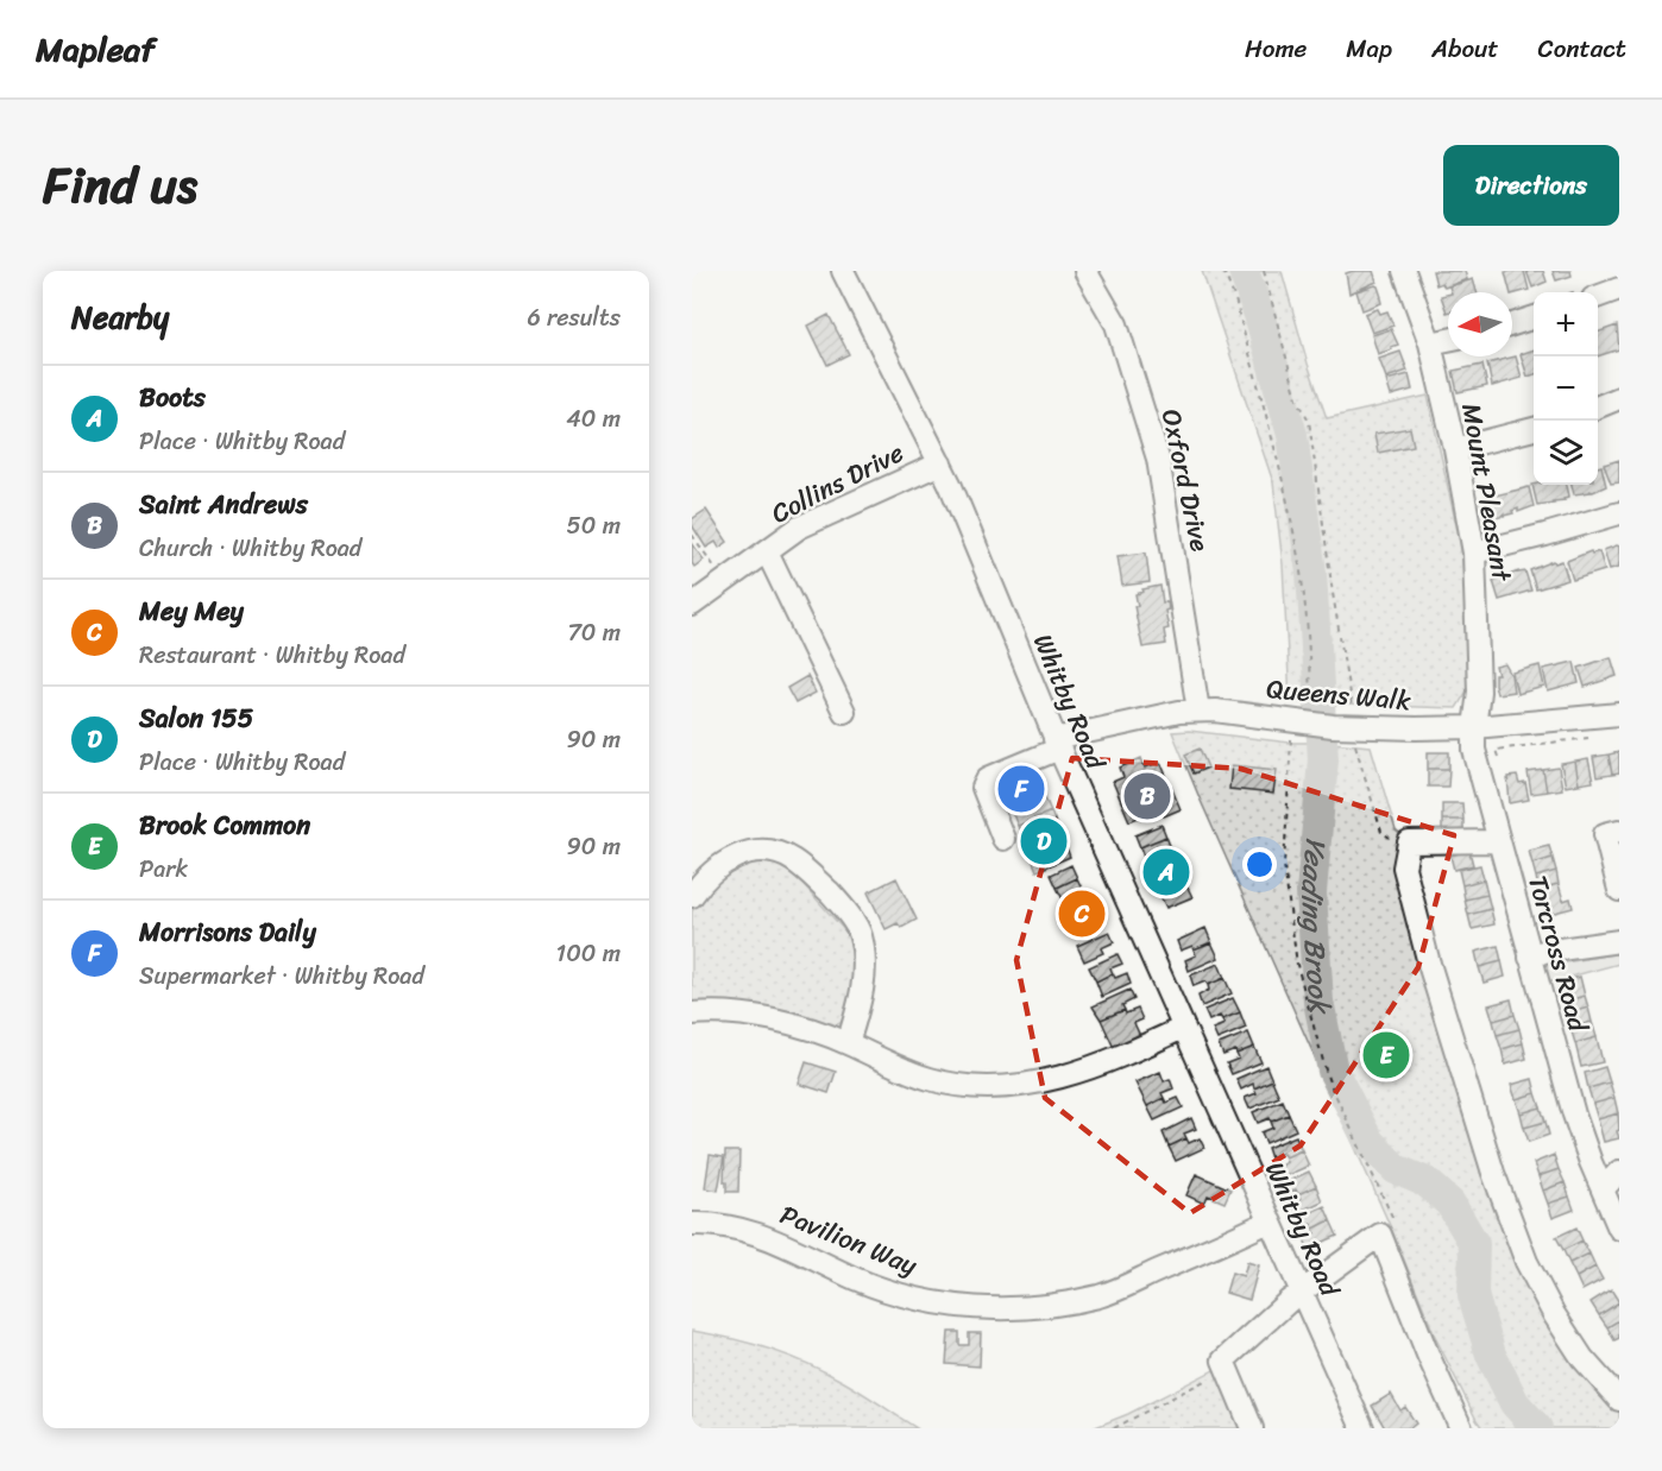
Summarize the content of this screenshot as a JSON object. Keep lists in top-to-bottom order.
{
  "streets": {
    "street": [
      "Oxford Drive",
      "Collins Drive",
      "Mount Pleasant",
      "Queens Walk",
      "Whitby Road",
      "Torcross Road",
      "Pavilion Way"
    ]
  },
  "crossings": [
    ["Oxford Drive", "Queens Walk"],
    ["Collins Drive", "Whitby Road"],
    ["Mount Pleasant", "Queens Walk"],
    ["Mount Pleasant", "Torcross Road"],
    ["Queens Walk", "Whitby Road"],
    ["Queens Walk", "Torcross Road"],
    ["Whitby Road", "Pavilion Way"]
  ],
  "water": ["Yeading Brook"],
  "north": "left",
  "page": {
    "header": "Mapleaf",
    "nav": [
      "Home",
      "Map",
      "About",
      "Contact"
    ],
    "title": "Find us",
    "buttons": "Directions",
    "heading": ["Nearby", "6 results"],
    "map_buttons": ["+", "−"],
    "list": [
      {
        "mark": "A",
        "name": "Boots",
        "note": "Place · Whitby Road",
        "value": "40 m"
      },
      {
        "mark": "B",
        "name": "Saint Andrews",
        "note": "Church · Whitby Road",
        "value": "50 m"
      },
      {
        "mark": "C",
        "name": "Mey Mey",
        "note": "Restaurant · Whitby Road",
        "value": "70 m"
      },
      {
        "mark": "D",
        "name": "Salon 155",
        "note": "Place · Whitby Road",
        "value": "90 m"
      },
      {
        "mark": "E",
        "name": "Brook Common",
        "note": "Park",
        "value": "90 m"
      },
      {
        "mark": "F",
        "name": "Morrisons Daily",
        "note": "Supermarket · Whitby Road",
        "value": "100 m"
      }
    ],
    "pins": [
      "F",
      "B",
      "D",
      "A",
      "C",
      "E"
    ]
  }
}
